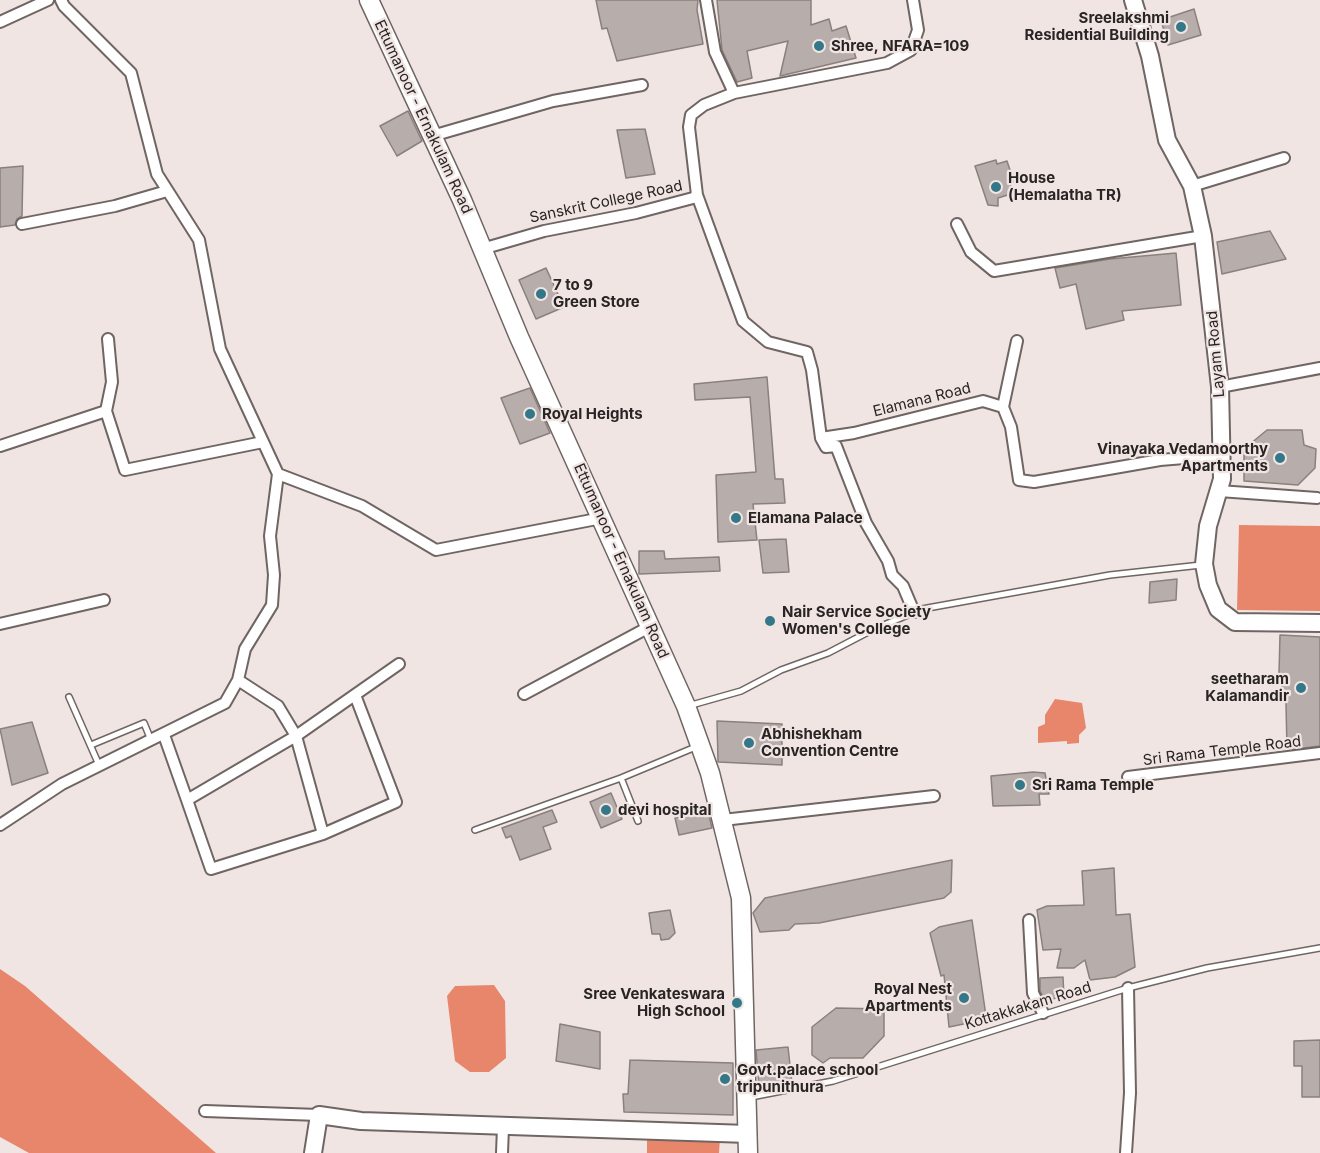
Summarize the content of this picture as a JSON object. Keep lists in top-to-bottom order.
{
  "streets": {
    "main road": ["Ettumanoor - Ernakulam Road"],
    "street": [
      "Sanskrit College Road",
      "Layam Road",
      "Elamana Road",
      "Sri Rama Temple Road"
    ],
    "lane": ["Kottakkakam Road"]
  },
  "crossings": [
    ["Ettumanoor - Ernakulam Road", "Sanskrit College Road"],
    ["Ettumanoor - Ernakulam Road", "Kottakkakam Road"]
  ],
  "places": [
    "Sreelakshmi Residential Building",
    "Shree, NFARA=109",
    "House (Hemalatha TR)",
    "7 to 9 Green Store",
    "Royal Heights",
    "Vinayaka Vedamoorthy Apartments",
    "Elamana Palace",
    "Nair Service Society Women's College",
    "seetharam Kalamandir",
    "Abhishekham Convention Centre",
    "Sri Rama Temple",
    "devi hospital",
    "Royal Nest Apartments",
    "Sree Venkateswara High School",
    "Govt.palace school tripunithura"
  ]
}
